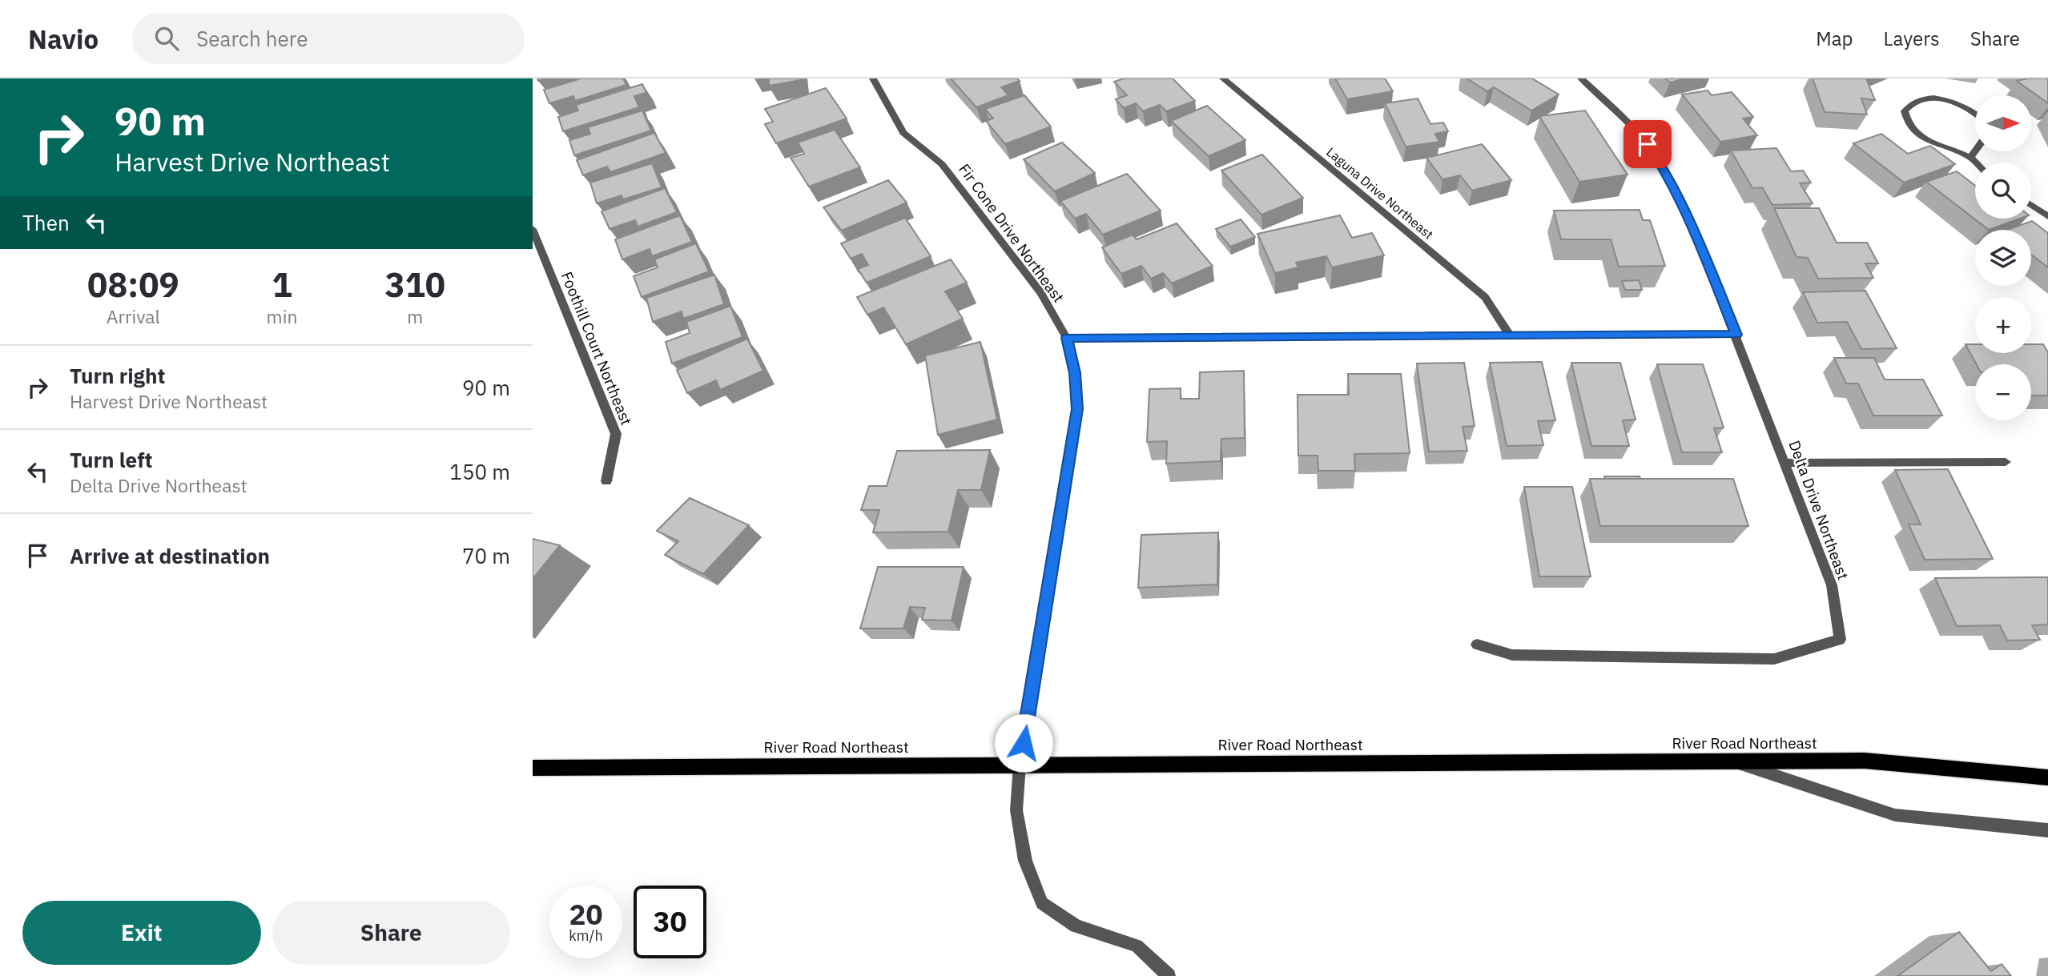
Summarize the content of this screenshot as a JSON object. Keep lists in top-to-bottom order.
{
  "streets": {
    "main road": ["River Road Northeast"],
    "street": [
      "Laguna Drive Northeast",
      "Fir Cone Drive Northeast",
      "Foothill Court Northeast",
      "Delta Drive Northeast"
    ]
  },
  "crossings": [
    ["Fir Cone Drive Northeast", "River Road Northeast"]
  ],
  "north": "right",
  "page": {
    "header": "Navio",
    "search": "Search here",
    "nav": ["Map", "Layers", "Share"],
    "turn": ["90 m", "Harvest Drive Northeast"],
    "map_buttons": ["+", "−"],
    "then": "Then",
    "eta": [
      "08:09",
      "Arrival",
      "1",
      "min",
      "310",
      "m"
    ],
    "list": [
      {
        "name": "Turn right",
        "note": "Harvest Drive Northeast",
        "value": "90 m"
      },
      {
        "name": "Turn left",
        "note": "Delta Drive Northeast",
        "value": "150 m"
      },
      {
        "name": "Arrive at destination",
        "value": "70 m"
      }
    ],
    "speed": "20 km/h",
    "limit": "30",
    "buttons": ["Exit", "Share"]
  }
}
